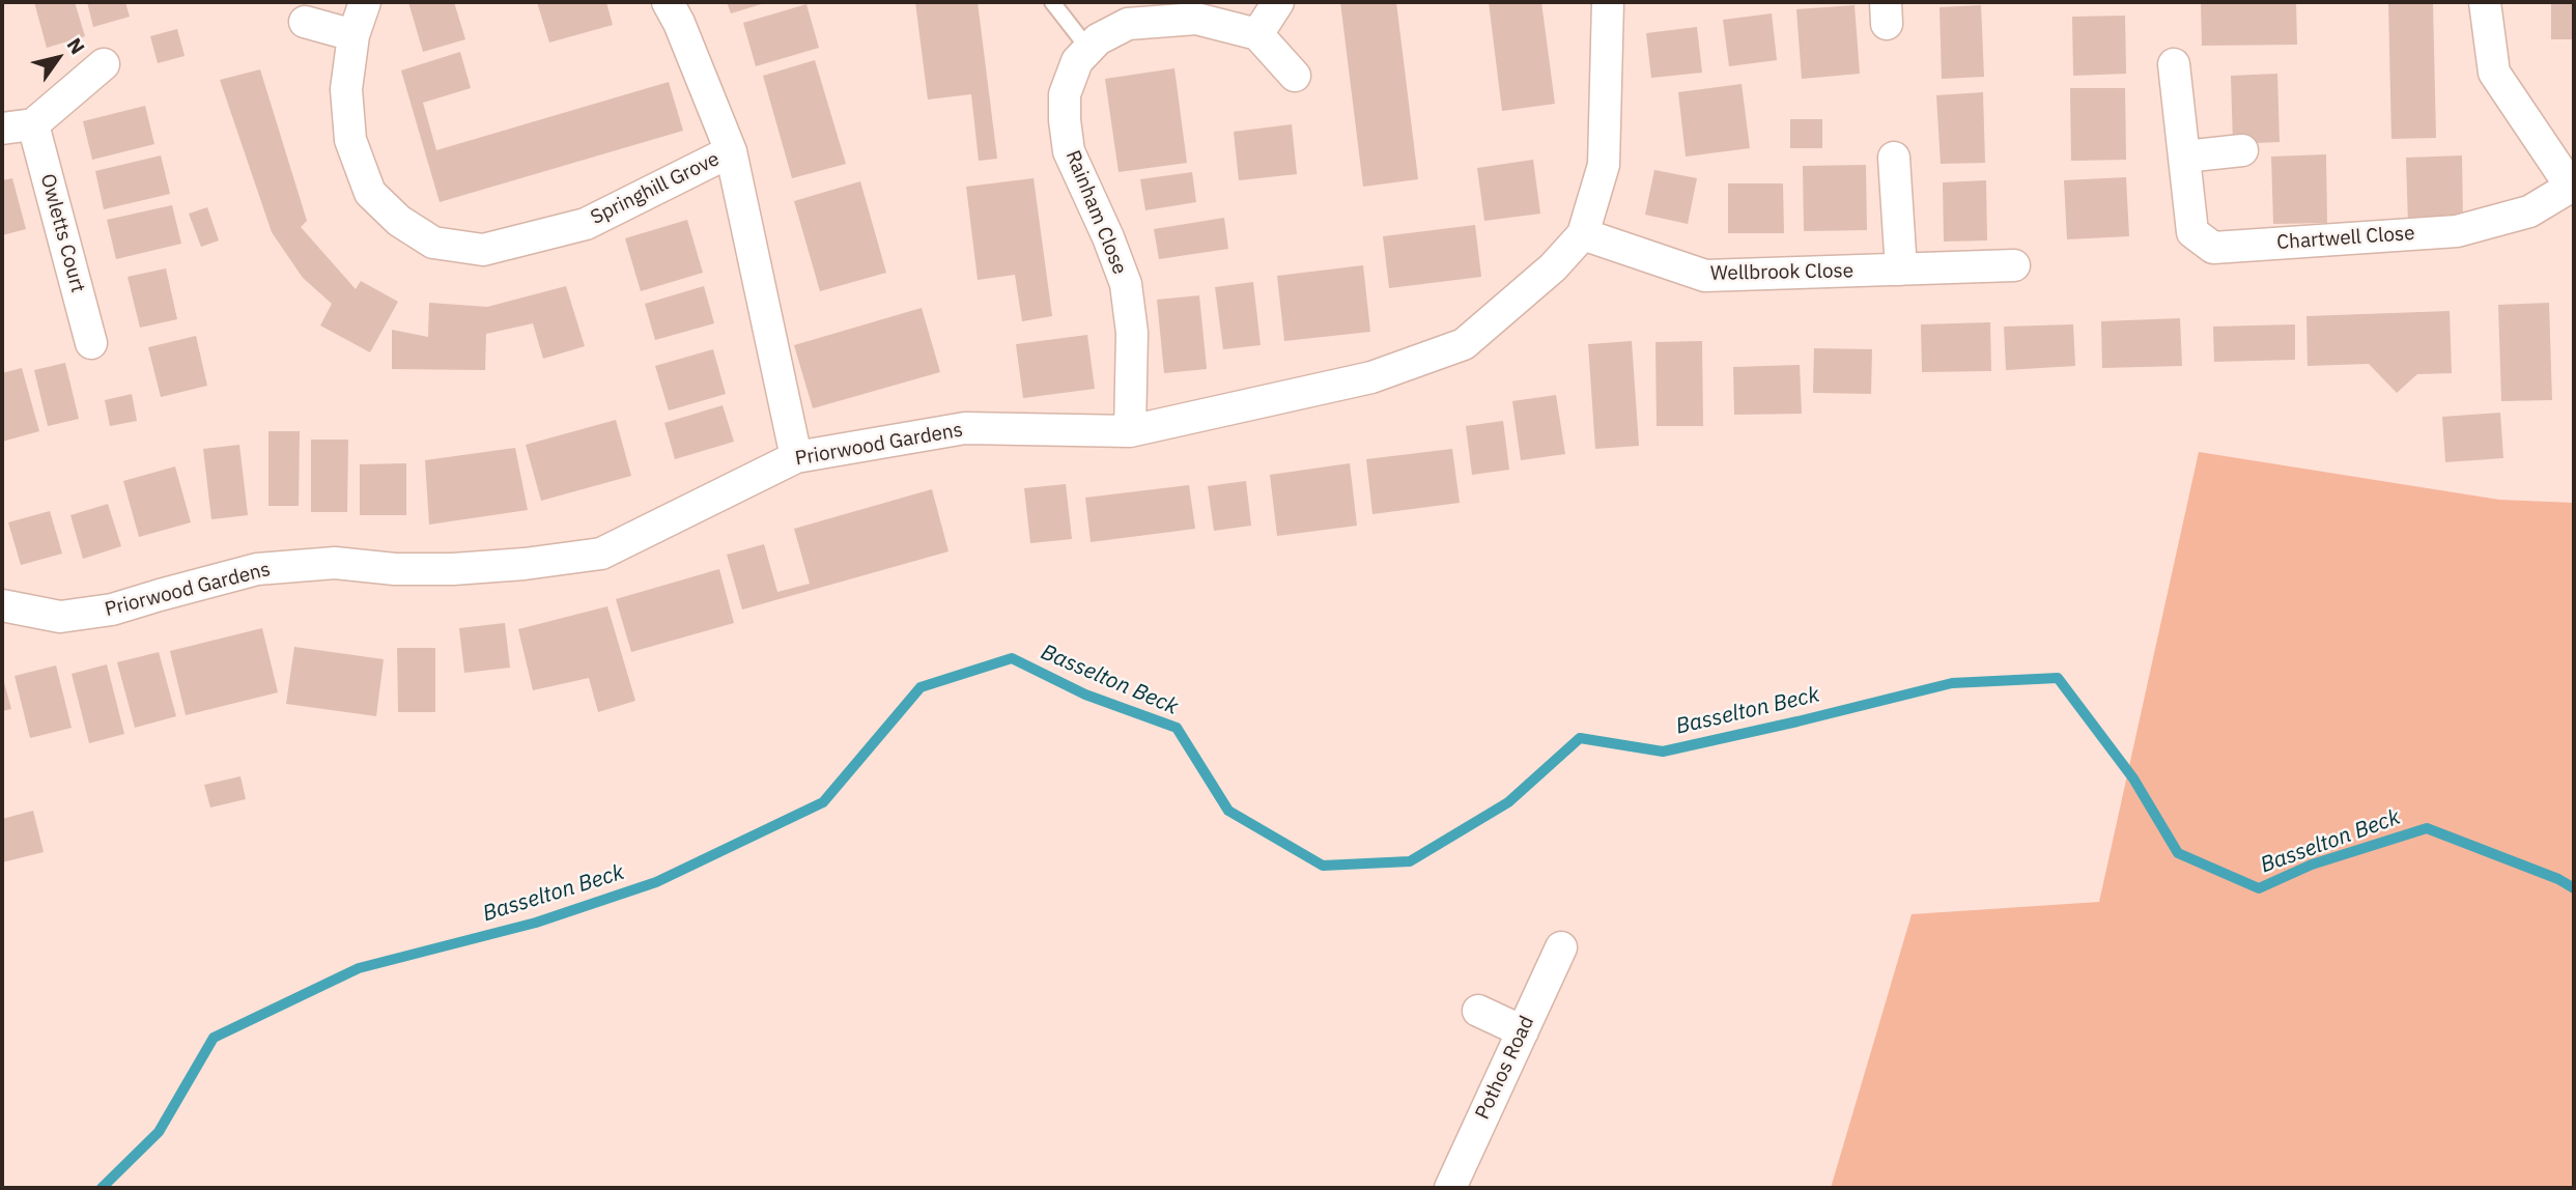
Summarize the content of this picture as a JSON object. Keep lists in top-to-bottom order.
{
  "streets": {
    "street": [
      "Springhill Grove",
      "Rainham Close",
      "Owletts Court",
      "Chartwell Close",
      "Wellbrook Close",
      "Priorwood Gardens",
      "Pothos Road"
    ]
  },
  "crossings": [
    ["Springhill Grove", "Priorwood Gardens"],
    ["Rainham Close", "Priorwood Gardens"],
    ["Wellbrook Close", "Priorwood Gardens"]
  ],
  "water": ["Basselton Beck"],
  "north": "top right"
}
